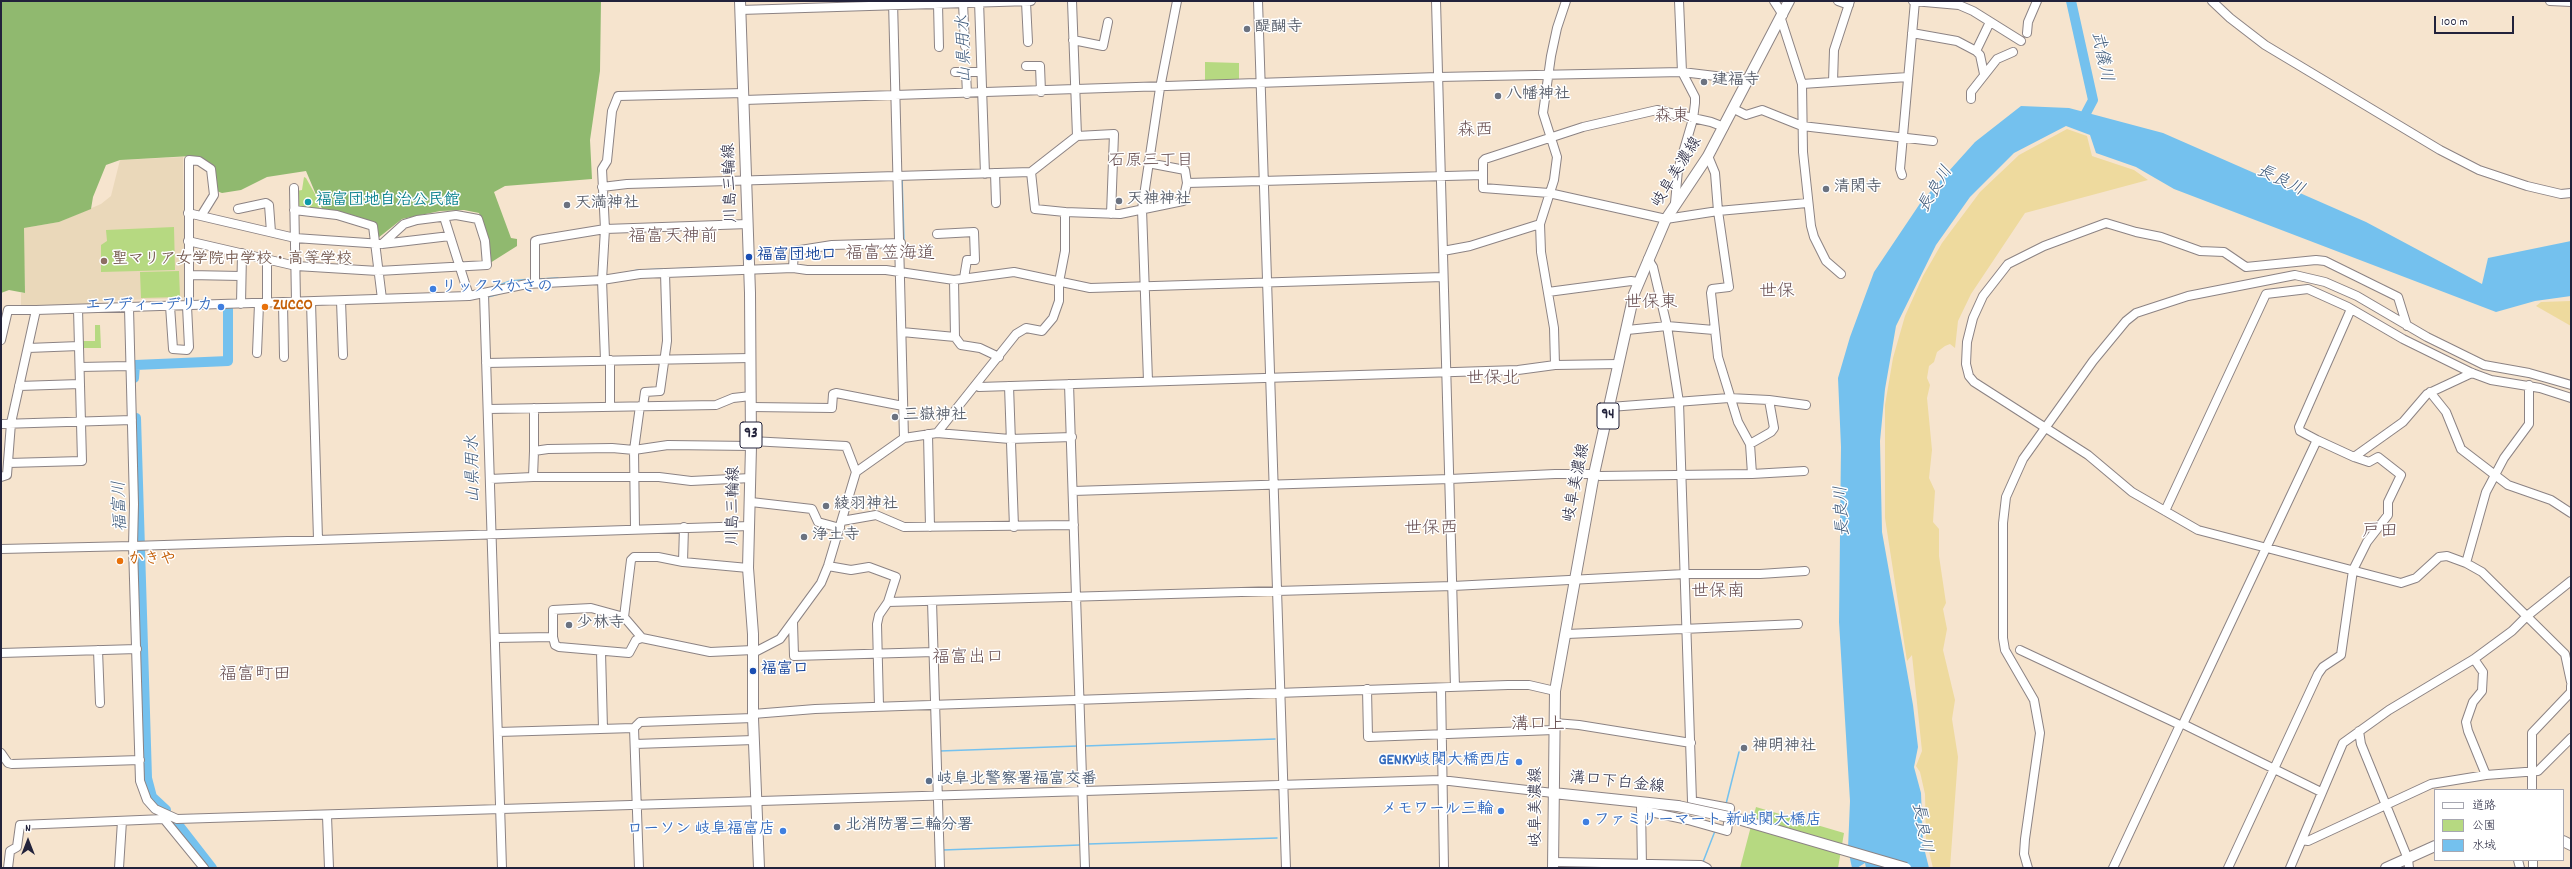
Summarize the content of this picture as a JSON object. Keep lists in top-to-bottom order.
{
  "streets": {
    "main road": [
      "岐阜美濃線",
      "川島三輪線",
      "94",
      "93",
      "溝口下白金線"
    ]
  },
  "crossings": [
    ["岐阜美濃線", "溝口下白金線"]
  ],
  "districts": [
    "森東",
    "森西",
    "石原三丁目",
    "福富天神前",
    "福富笠海道",
    "世保",
    "世保東",
    "世保北",
    "世保西",
    "戸田",
    "世保南",
    "福富出口",
    "福富町田",
    "溝口上"
  ],
  "water": [
    "山県用水",
    "武儀川",
    "長良川",
    "福富川"
  ],
  "places": [
    "醍醐寺",
    "建福寺",
    "八幡神社",
    "清閑寺",
    "天神神社",
    "福富団地自治公民館",
    "天満神社",
    "福富団地口",
    "聖マリア女学院中学校・高等学校",
    "リックスかさの",
    "エフディーデリカ",
    "ZUCCO",
    "三嶽神社",
    "綾羽神社",
    "浄土寺",
    "かきや",
    "少林寺",
    "福富口",
    "神明神社",
    "GENKY岐関大橋西店",
    "岐阜北警察署福富交番",
    "メモワール三輪",
    "ファミリーマート 新岐関大橋店",
    "北消防署三輪分署",
    "ローソン 岐阜福富店"
  ],
  "legend": ["道路", "公園", "水域"],
  "scale_bar": "100 m",
  "north": "top"
}
